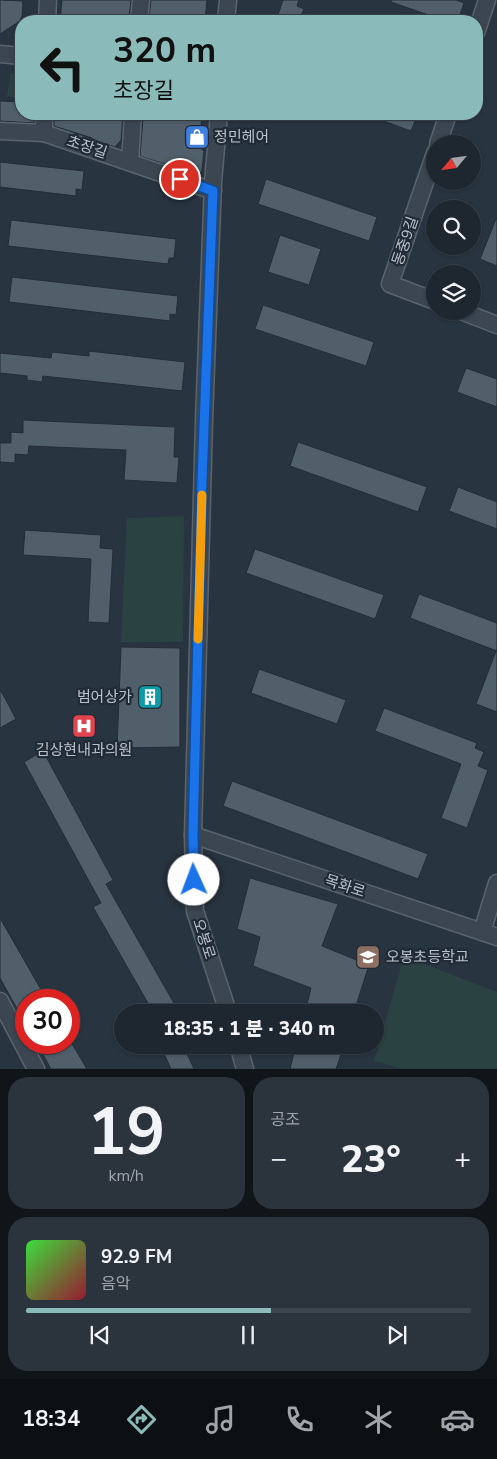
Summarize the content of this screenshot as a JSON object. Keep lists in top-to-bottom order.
{
  "streets": {
    "street": [
      "초장길",
      "동중9길",
      "목화로",
      "오봉로"
    ]
  },
  "crossings": [
    ["초장길", "오봉로"],
    ["목화로", "오봉로"]
  ],
  "places": {
    "shop": ["정민헤어"],
    "building": ["범어상가"],
    "hospital": ["김상현내과의원"],
    "school or university": ["오봉초등학교"]
  },
  "north": "bottom left",
  "page": {
    "turn": ["320 m", "초장길"],
    "limit": "30",
    "trip": "18:35 · 1 분 · 340 m",
    "tile": [
      ["19", "km/h"],
      "공조"
    ],
    "heat": ["−", "23°", "+"],
    "song": ["92.9 FM", "음악"],
    "tabs": "18:34"
  }
}
